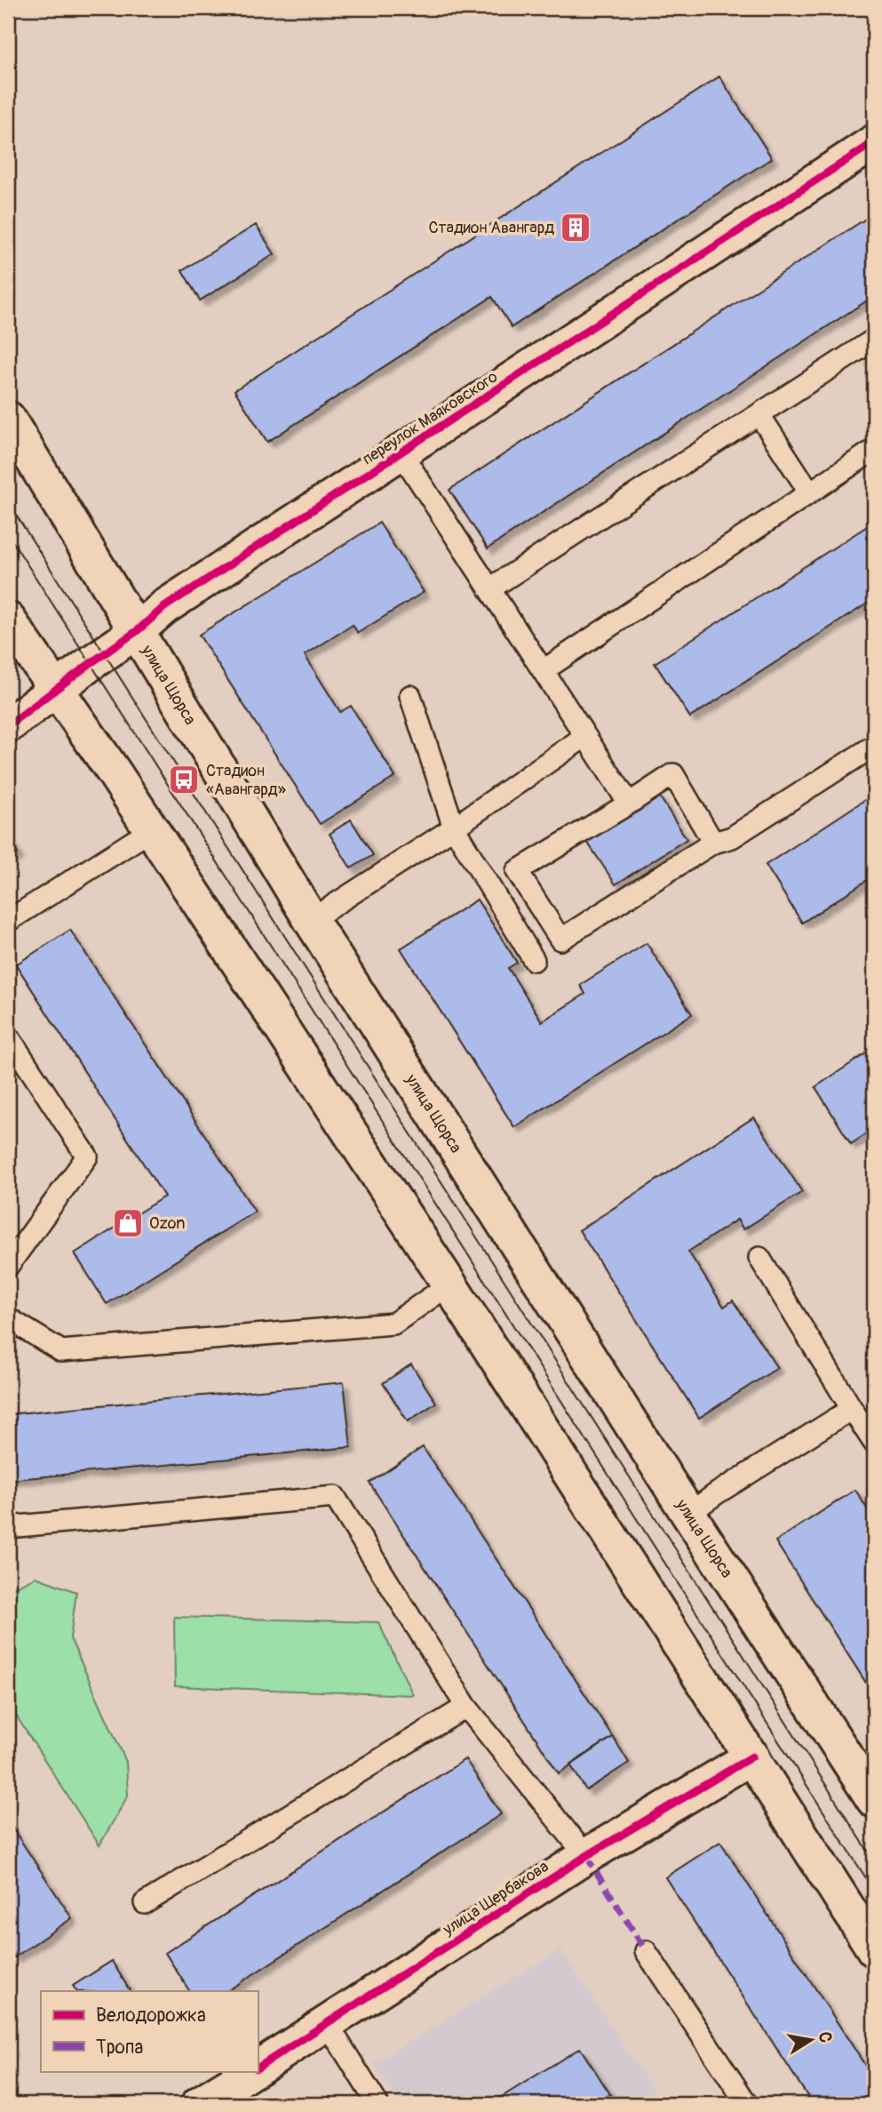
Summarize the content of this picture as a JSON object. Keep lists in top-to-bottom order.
{
  "streets": {
    "main road": ["переулок Маяковского", "улица Щорса", "улица Щербакова"]
  },
  "crossings": [
    ["переулок Маяковского", "улица Щорса"]
  ],
  "places": {
    "building": ["Стадион Авангард"],
    "bus stop": ["Стадион «Авангард»"],
    "shop": ["Ozon"]
  },
  "legend": ["Велодорожка", "Тропа"],
  "north": "right"
}
